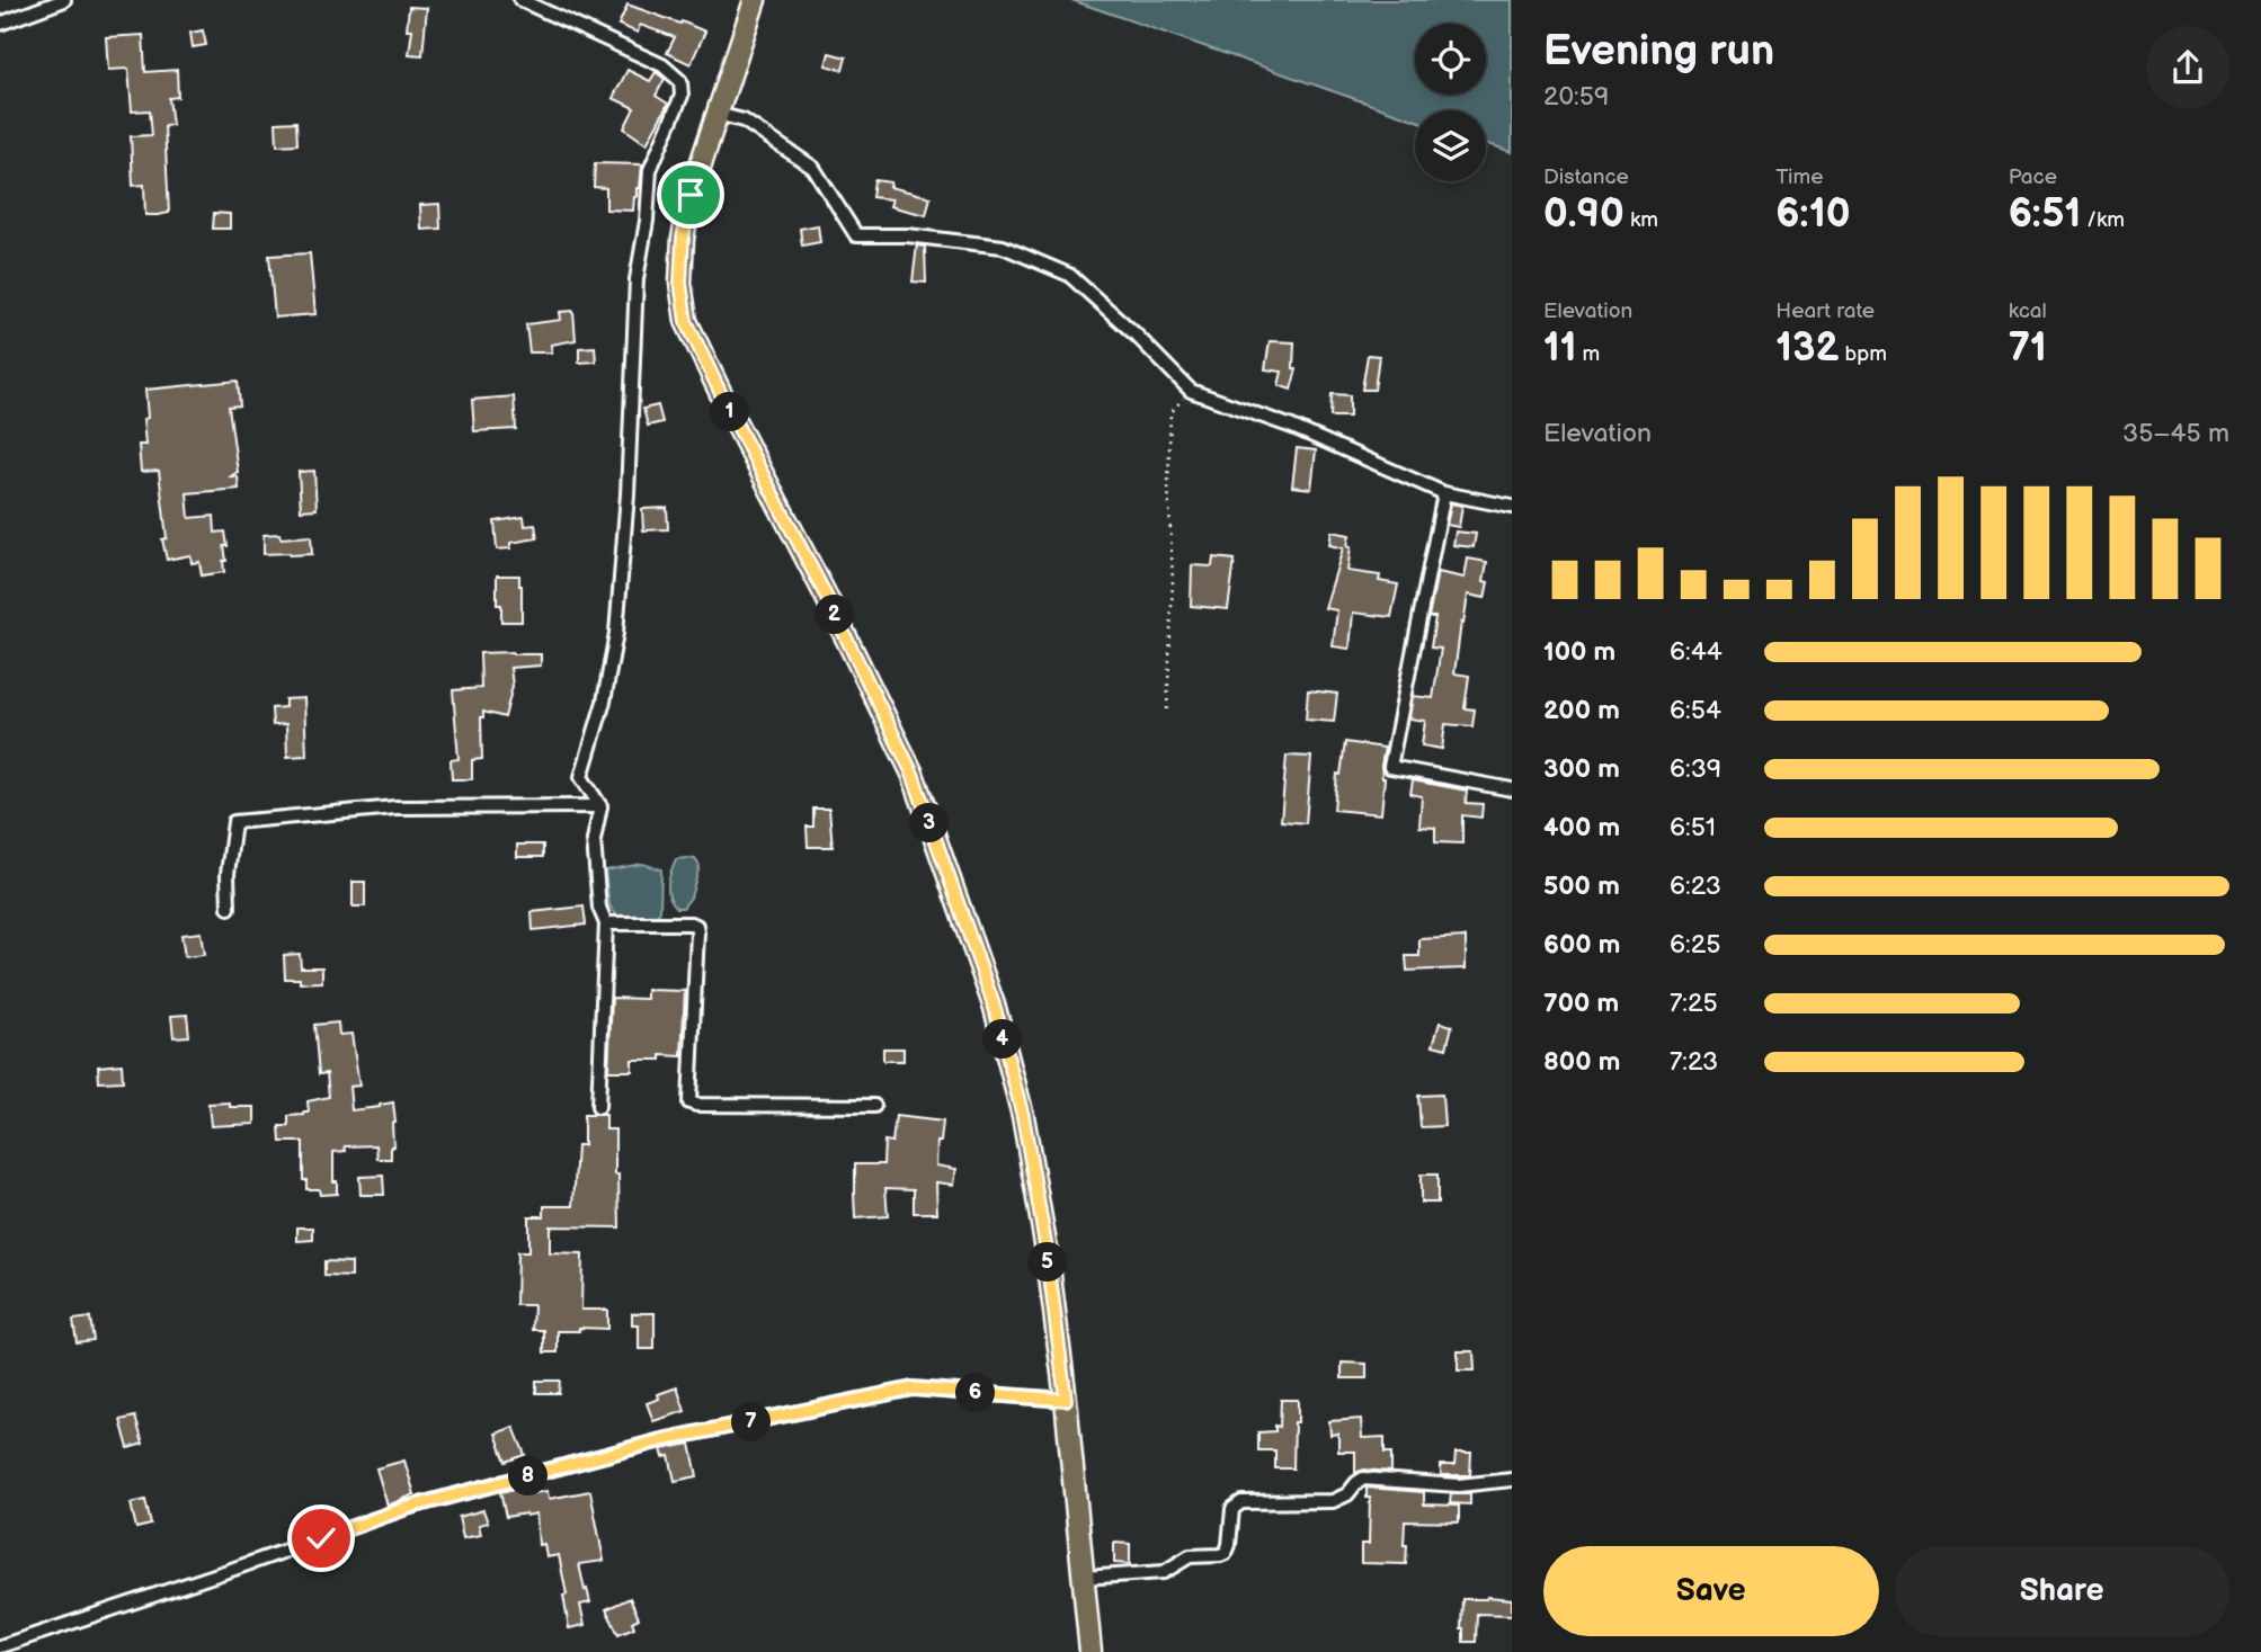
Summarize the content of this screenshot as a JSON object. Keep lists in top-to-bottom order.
{
  "page": {
    "heading": ["Evening run", "20:59"],
    "stats": [
      ["Distance", "0.90 km"],
      ["Time", "6:10"],
      ["Pace", "6:51 /km"],
      ["Elevation", "11 m"],
      ["Heart rate", "132 bpm"],
      ["kcal", "71"]
    ],
    "pins": [
      "1",
      "2",
      "3",
      "4",
      "5",
      "6",
      "7",
      "8"
    ],
    "chart": ["Elevation", "35–45 m"],
    "list": [
      {
        "name": "100 m",
        "note": "6:44"
      },
      {
        "name": "200 m",
        "note": "6:54"
      },
      {
        "name": "300 m",
        "note": "6:39"
      },
      {
        "name": "400 m",
        "note": "6:51"
      },
      {
        "name": "500 m",
        "note": "6:23"
      },
      {
        "name": "600 m",
        "note": "6:25"
      },
      {
        "name": "700 m",
        "note": "7:25"
      },
      {
        "name": "800 m",
        "note": "7:23"
      }
    ],
    "buttons": ["Save", "Share"]
  }
}
